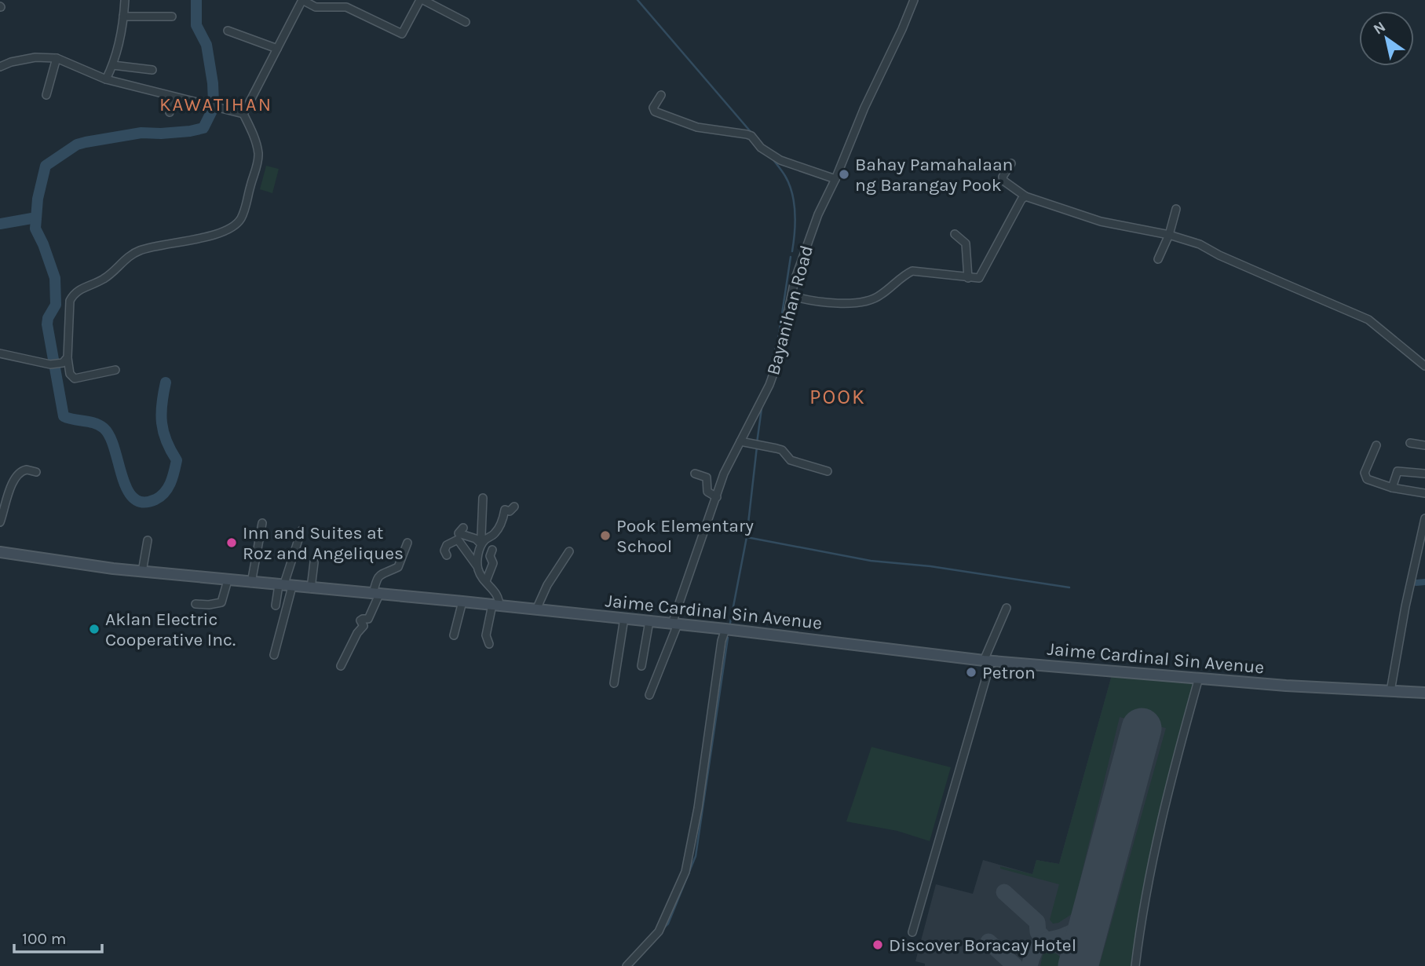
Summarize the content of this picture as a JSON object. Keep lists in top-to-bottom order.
{
  "streets": {
    "main road": ["Jaime Cardinal Sin Avenue"],
    "street": ["Bayanihan Road"]
  },
  "crossings": [
    ["Bayanihan Road", "Jaime Cardinal Sin Avenue"]
  ],
  "districts": ["KAWATIHAN", "POOK"],
  "places": [
    "Bahay Pamahalaan ng Barangay Pook",
    "Pook Elementary School",
    "Inn and Suites at Roz and Angeliques",
    "Aklan Electric Cooperative Inc.",
    "Petron",
    "Discover Boracay Hotel"
  ],
  "scale_bar": "100 m",
  "north": "top left"
}
